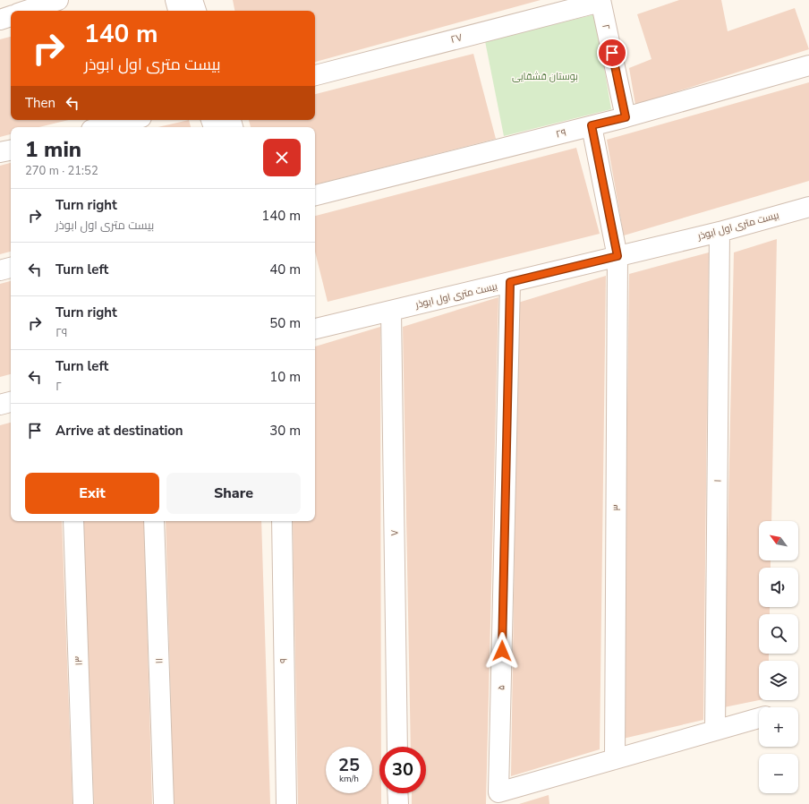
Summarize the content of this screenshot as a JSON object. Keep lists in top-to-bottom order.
{
  "streets": {
    "street": [
      "۲",
      "۲۷",
      "۲۹",
      "بیست متری اول ابوذر",
      "۱",
      "۳",
      "۷",
      "۱۳",
      "۱۱",
      "۹",
      "۵"
    ]
  },
  "crossings": [
    ["۲", "۲۷"],
    ["۲", "۲۹"],
    ["۲۹", "۳"],
    ["بیست متری اول ابوذر", "۱"],
    ["بیست متری اول ابوذر", "۳"],
    ["بیست متری اول ابوذر", "۷"],
    ["بیست متری اول ابوذر", "۵"],
    ["۳", "۵"]
  ],
  "parks": ["بوستان قشقایی"],
  "north": "top left",
  "page": {
    "turn": ["140 m", "بیست متری اول ابوذر"],
    "then": "Then",
    "heading": ["1 min", "270 m · 21:52"],
    "list": [
      {
        "name": "Turn right",
        "note": "بیست متری اول ابوذر",
        "value": "140 m"
      },
      {
        "name": "Turn left",
        "value": "40 m"
      },
      {
        "name": "Turn right",
        "note": "۲۹",
        "value": "50 m"
      },
      {
        "name": "Turn left",
        "note": "۲",
        "value": "10 m"
      },
      {
        "name": "Arrive at destination",
        "value": "30 m"
      }
    ],
    "buttons": ["Exit", "Share"],
    "map_buttons": ["+", "−"],
    "speed": "25 km/h",
    "limit": "30"
  }
}
